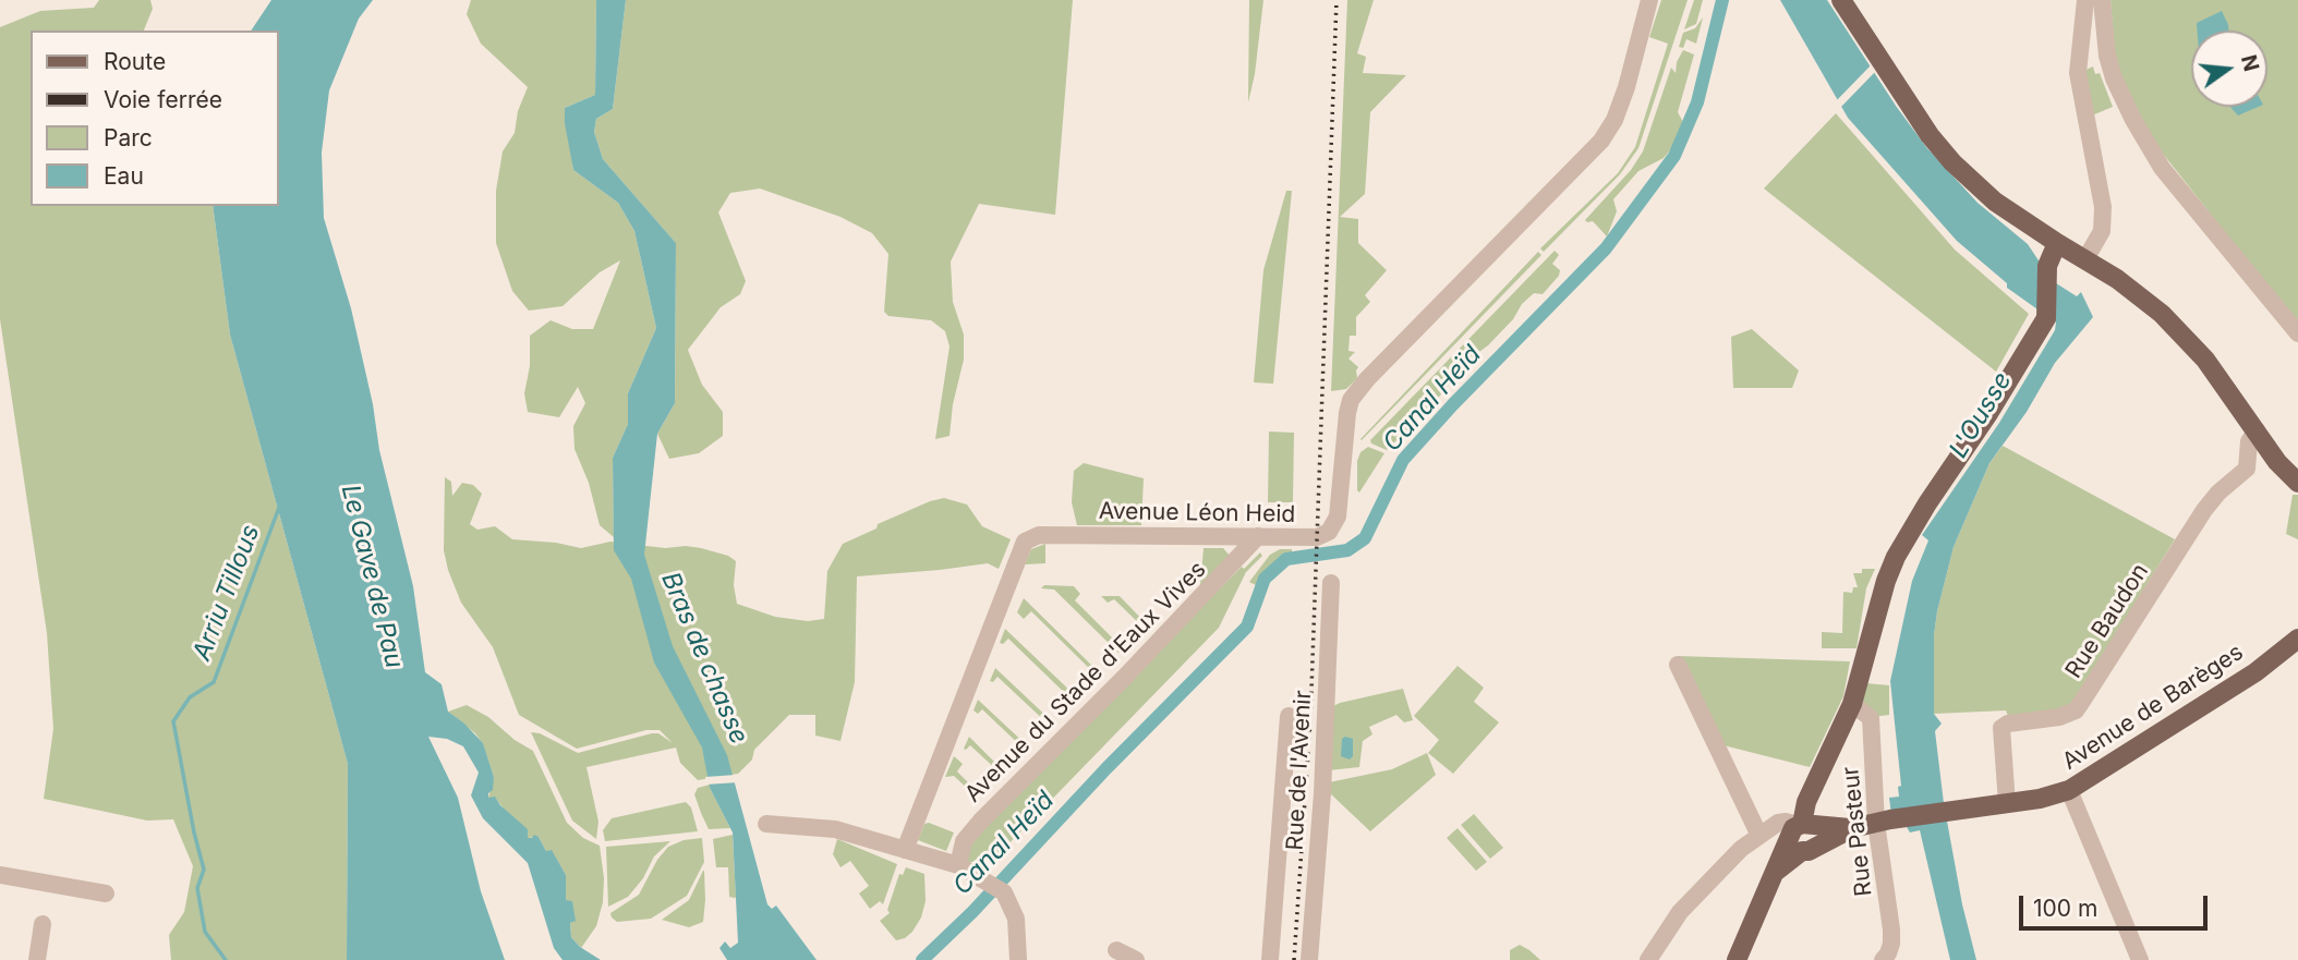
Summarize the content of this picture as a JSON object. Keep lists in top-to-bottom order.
{
  "streets": {
    "main road": ["Avenue de Barèges"],
    "street": [
      "Avenue Léon Heid",
      "Rue Baudon",
      "Avenue du Stade d'Eaux Vives",
      "Rue de l'Avenir",
      "Rue Pasteur"
    ]
  },
  "crossings": [
    ["Avenue Léon Heid", "Avenue du Stade d'Eaux Vives"],
    ["Rue Baudon", "Avenue de Barèges"],
    ["Avenue de Barèges", "Rue Pasteur"]
  ],
  "water": [
    "Canal Heïd",
    "L'Ousse",
    "Le Gave de Pau",
    "Arriu Tillous",
    "Bras de chasse"
  ],
  "legend": [
    "Route",
    "Voie ferrée",
    "Parc",
    "Eau"
  ],
  "scale_bar": "100 m",
  "north": "right"
}
